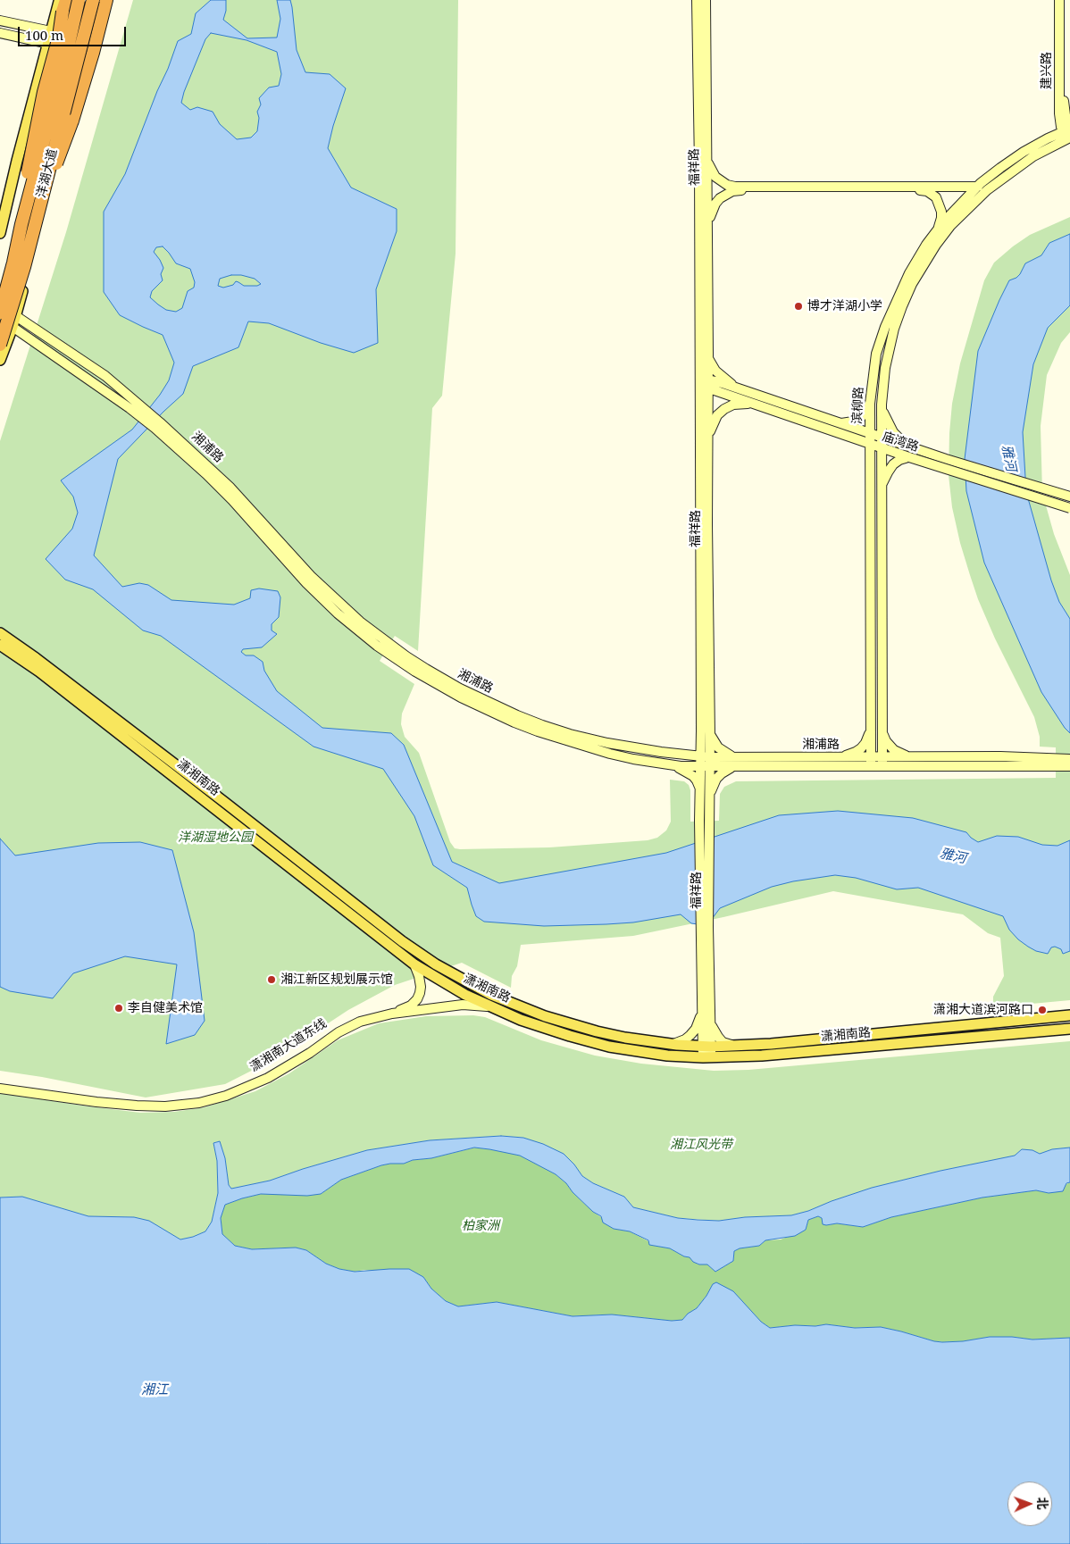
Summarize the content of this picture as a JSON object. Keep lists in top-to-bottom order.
{
  "streets": {
    "highway": ["洋湖大道"],
    "main road": [
      "建兴路",
      "福祥路",
      "滨柳路",
      "庙湾路",
      "湘浦路",
      "潇湘南路",
      "潇湘南大道东线"
    ]
  },
  "crossings": [
    ["建兴路", "滨柳路"],
    ["福祥路", "庙湾路"],
    ["福祥路", "湘浦路"],
    ["福祥路", "潇湘南路"],
    ["滨柳路", "庙湾路"],
    ["滨柳路", "湘浦路"],
    ["潇湘南路", "潇湘南大道东线"]
  ],
  "water": ["雅河", "湘江"],
  "parks": ["洋湖湿地公园", "湘江风光带", "柏家洲"],
  "places": [
    "博才洋湖小学",
    "湘江新区规划展示馆",
    "李自健美术馆",
    "潇湘大道滨河路口"
  ],
  "scale_bar": "100 m",
  "north": "right"
}
